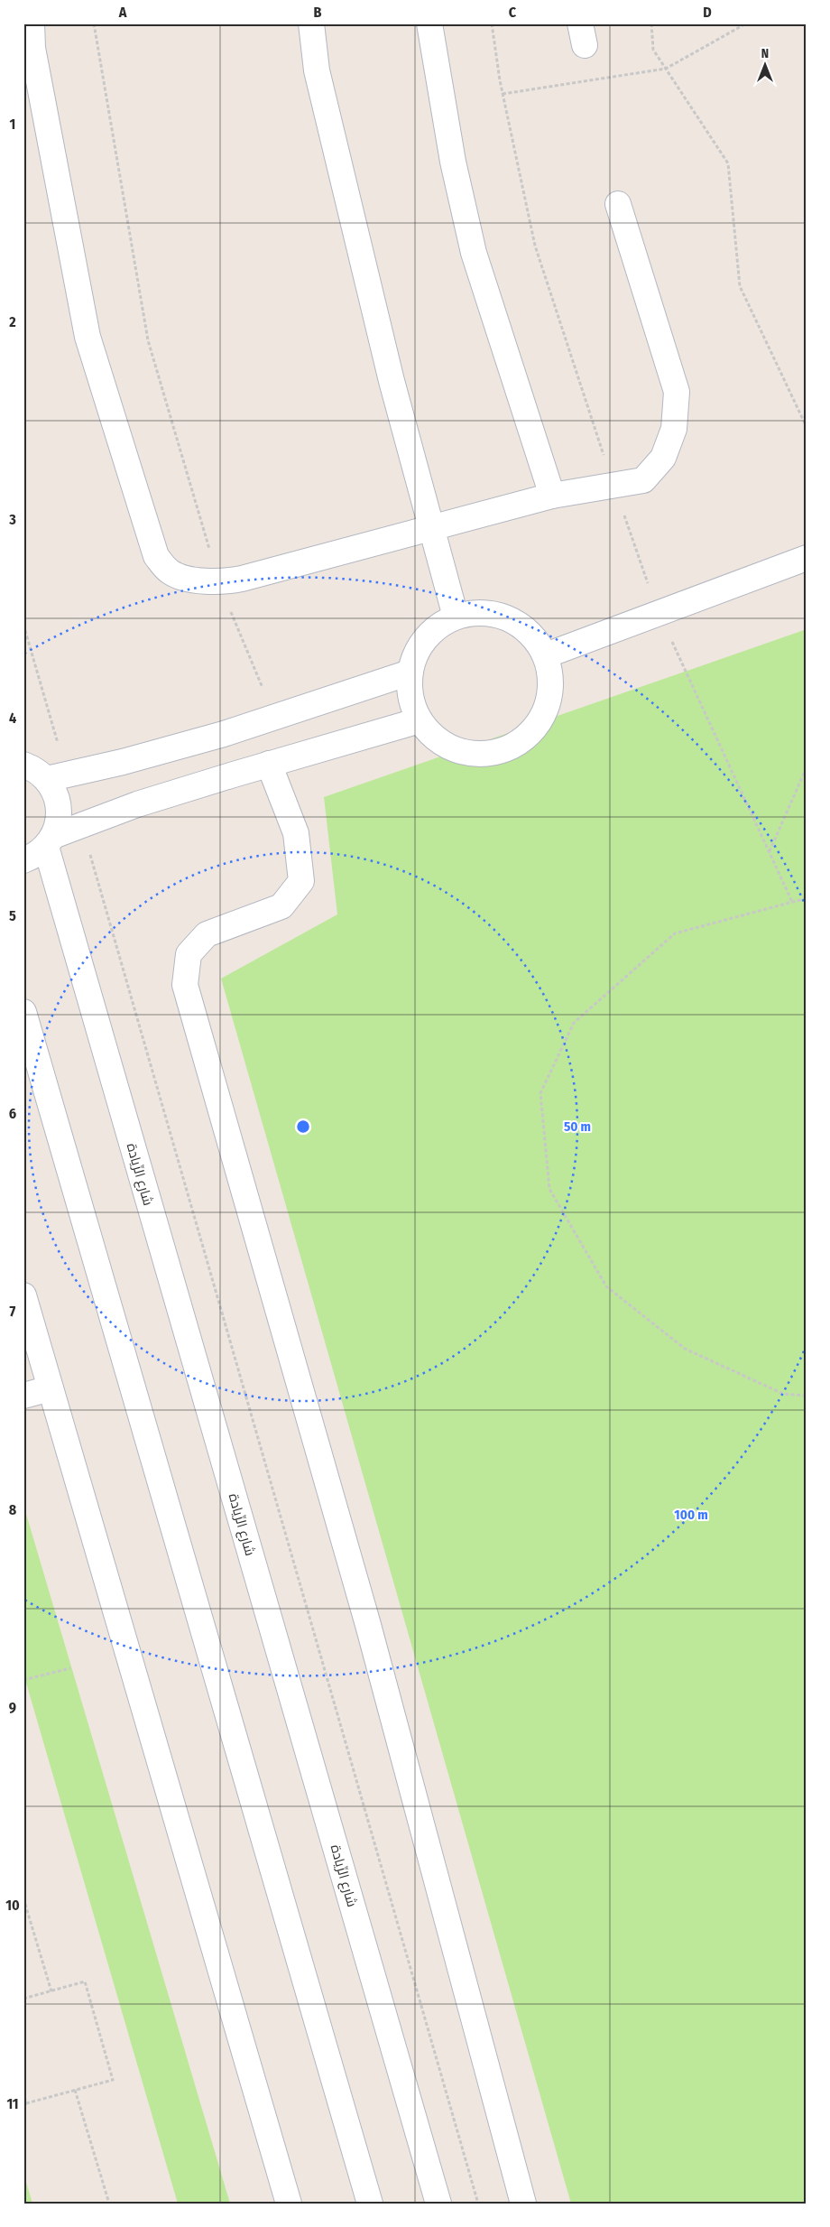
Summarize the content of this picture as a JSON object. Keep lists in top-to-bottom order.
{
  "streets": {
    "street": ["شارع الرِّيادة"]
  },
  "north": "top",
  "grid": {
    "columns": [
      "A",
      "B",
      "C",
      "D"
    ],
    "rows": [
      "1",
      "2",
      "3",
      "4",
      "5",
      "6",
      "7",
      "8",
      "9",
      "10",
      "11"
    ]
  },
  "rings": ["50 m", "100 m"]
}
